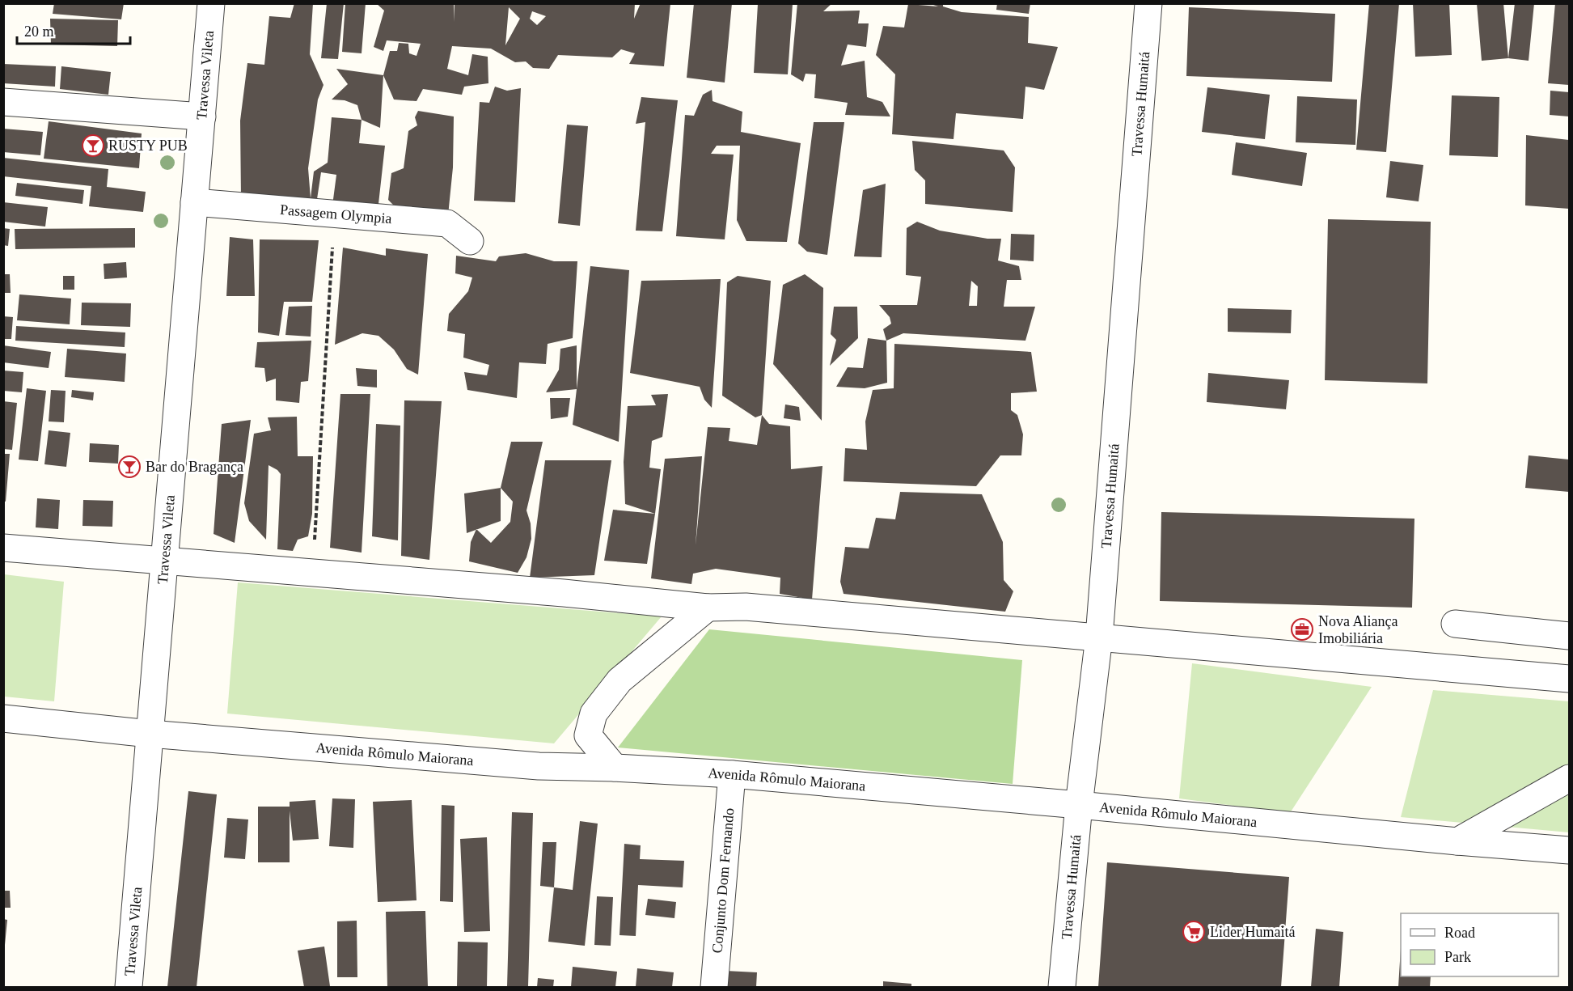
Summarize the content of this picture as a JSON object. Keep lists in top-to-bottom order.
{
  "streets": {
    "street": [
      "Travessa Vileta",
      "Travessa Humaitá",
      "Passagem Olympia",
      "Avenida Rômulo Maiorana",
      "Conjunto Dom Fernando"
    ]
  },
  "crossings": [
    ["Travessa Vileta", "Passagem Olympia"],
    ["Travessa Vileta", "Avenida Rômulo Maiorana"],
    ["Travessa Humaitá", "Avenida Rômulo Maiorana"],
    ["Avenida Rômulo Maiorana", "Conjunto Dom Fernando"]
  ],
  "places": {
    "bar": ["RUSTY PUB", "Bar do Bragança"],
    "office": ["Nova Aliança Imobiliária"],
    "supermarket": ["Lider Humaitá"]
  },
  "legend": ["Road", "Park"],
  "scale_bar": "20 m"
}
